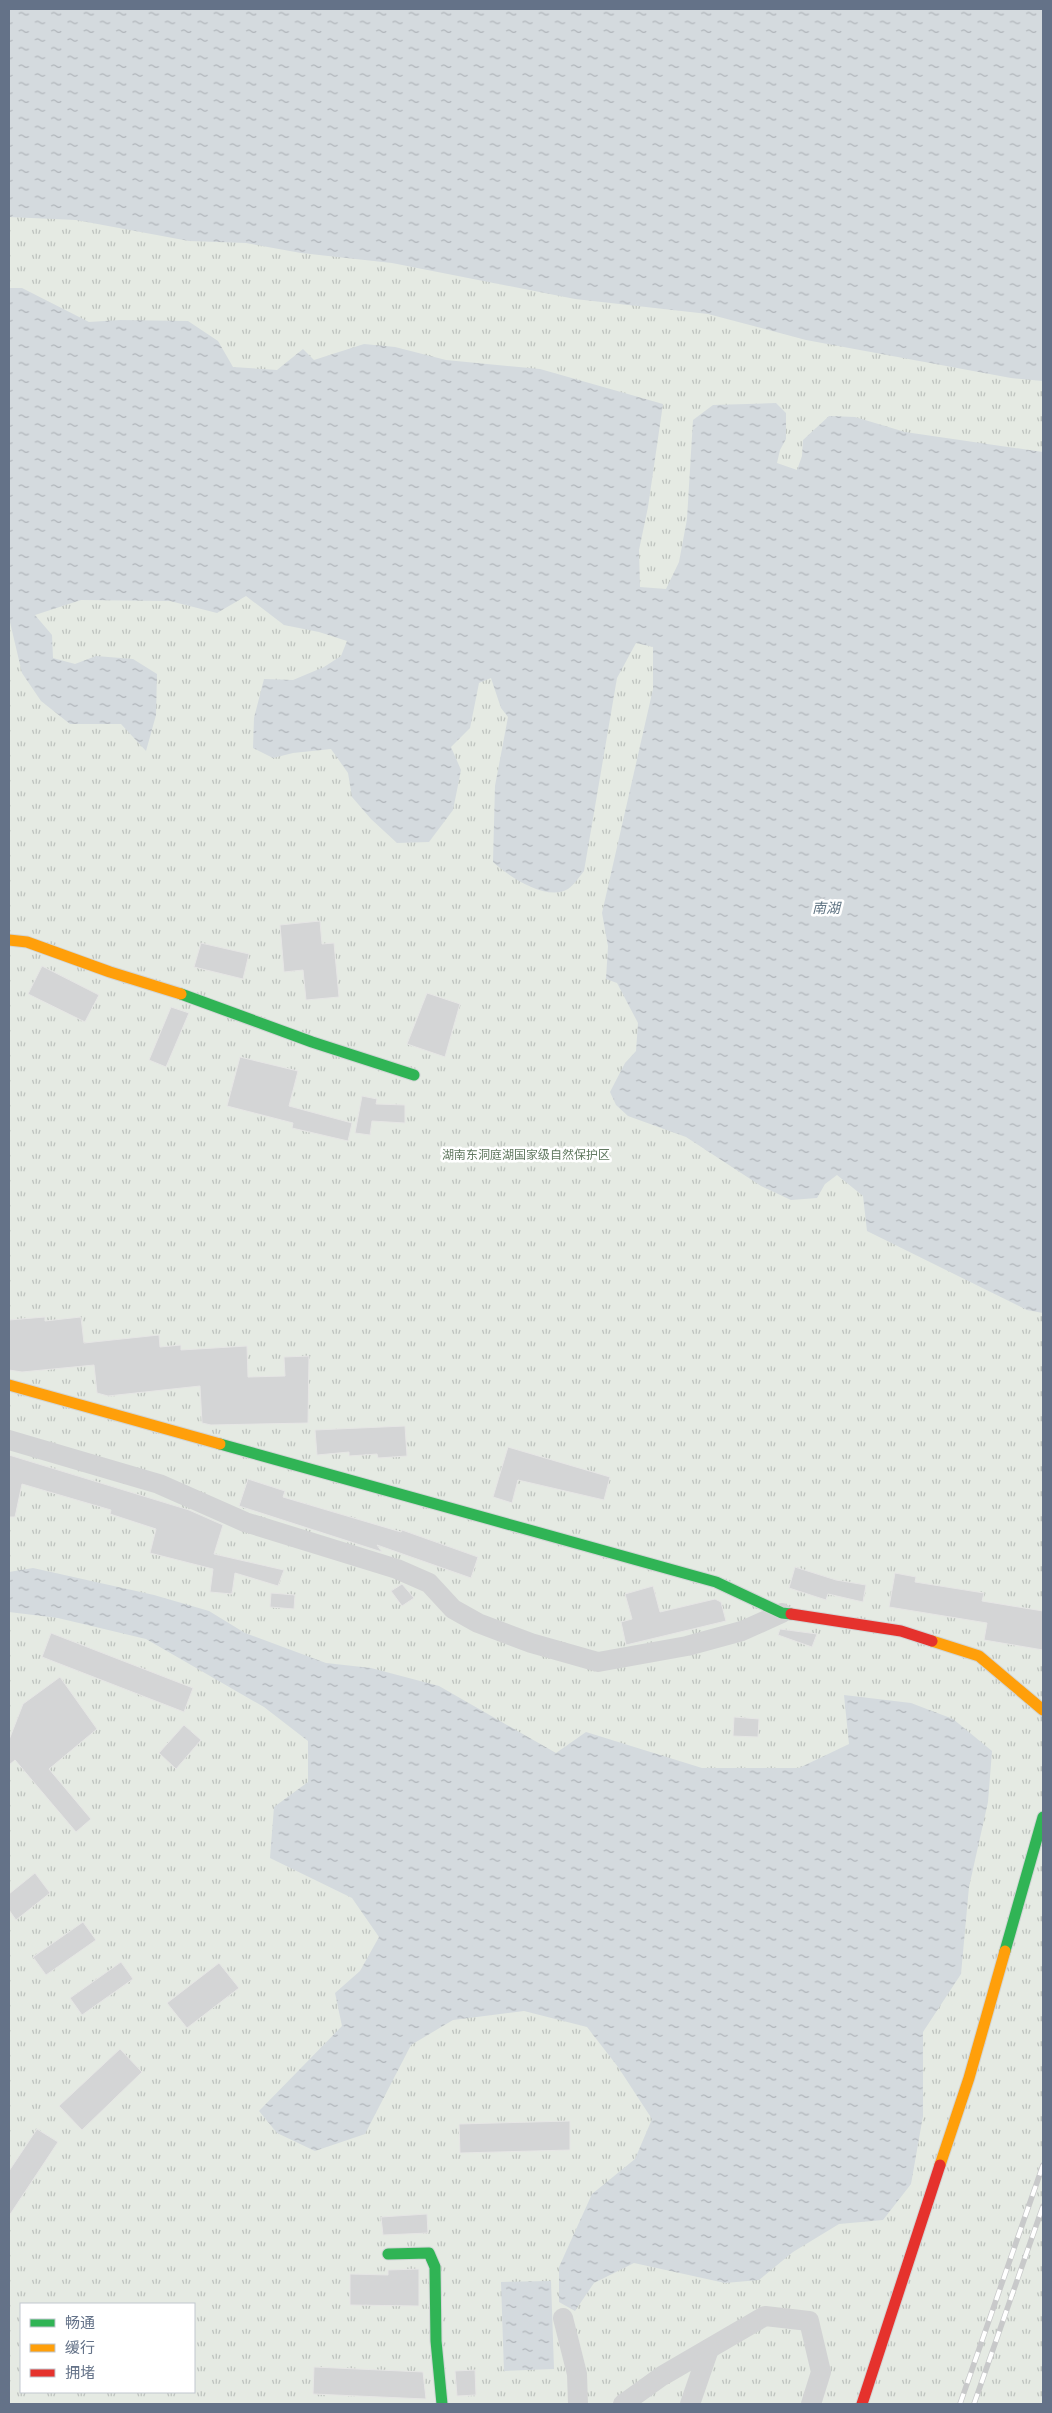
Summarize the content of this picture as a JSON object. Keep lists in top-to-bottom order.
{
  "water": ["南湖"],
  "parks": ["湖南东洞庭湖国家级自然保护区"],
  "legend": ["畅通", "缓行", "拥堵"]
}
